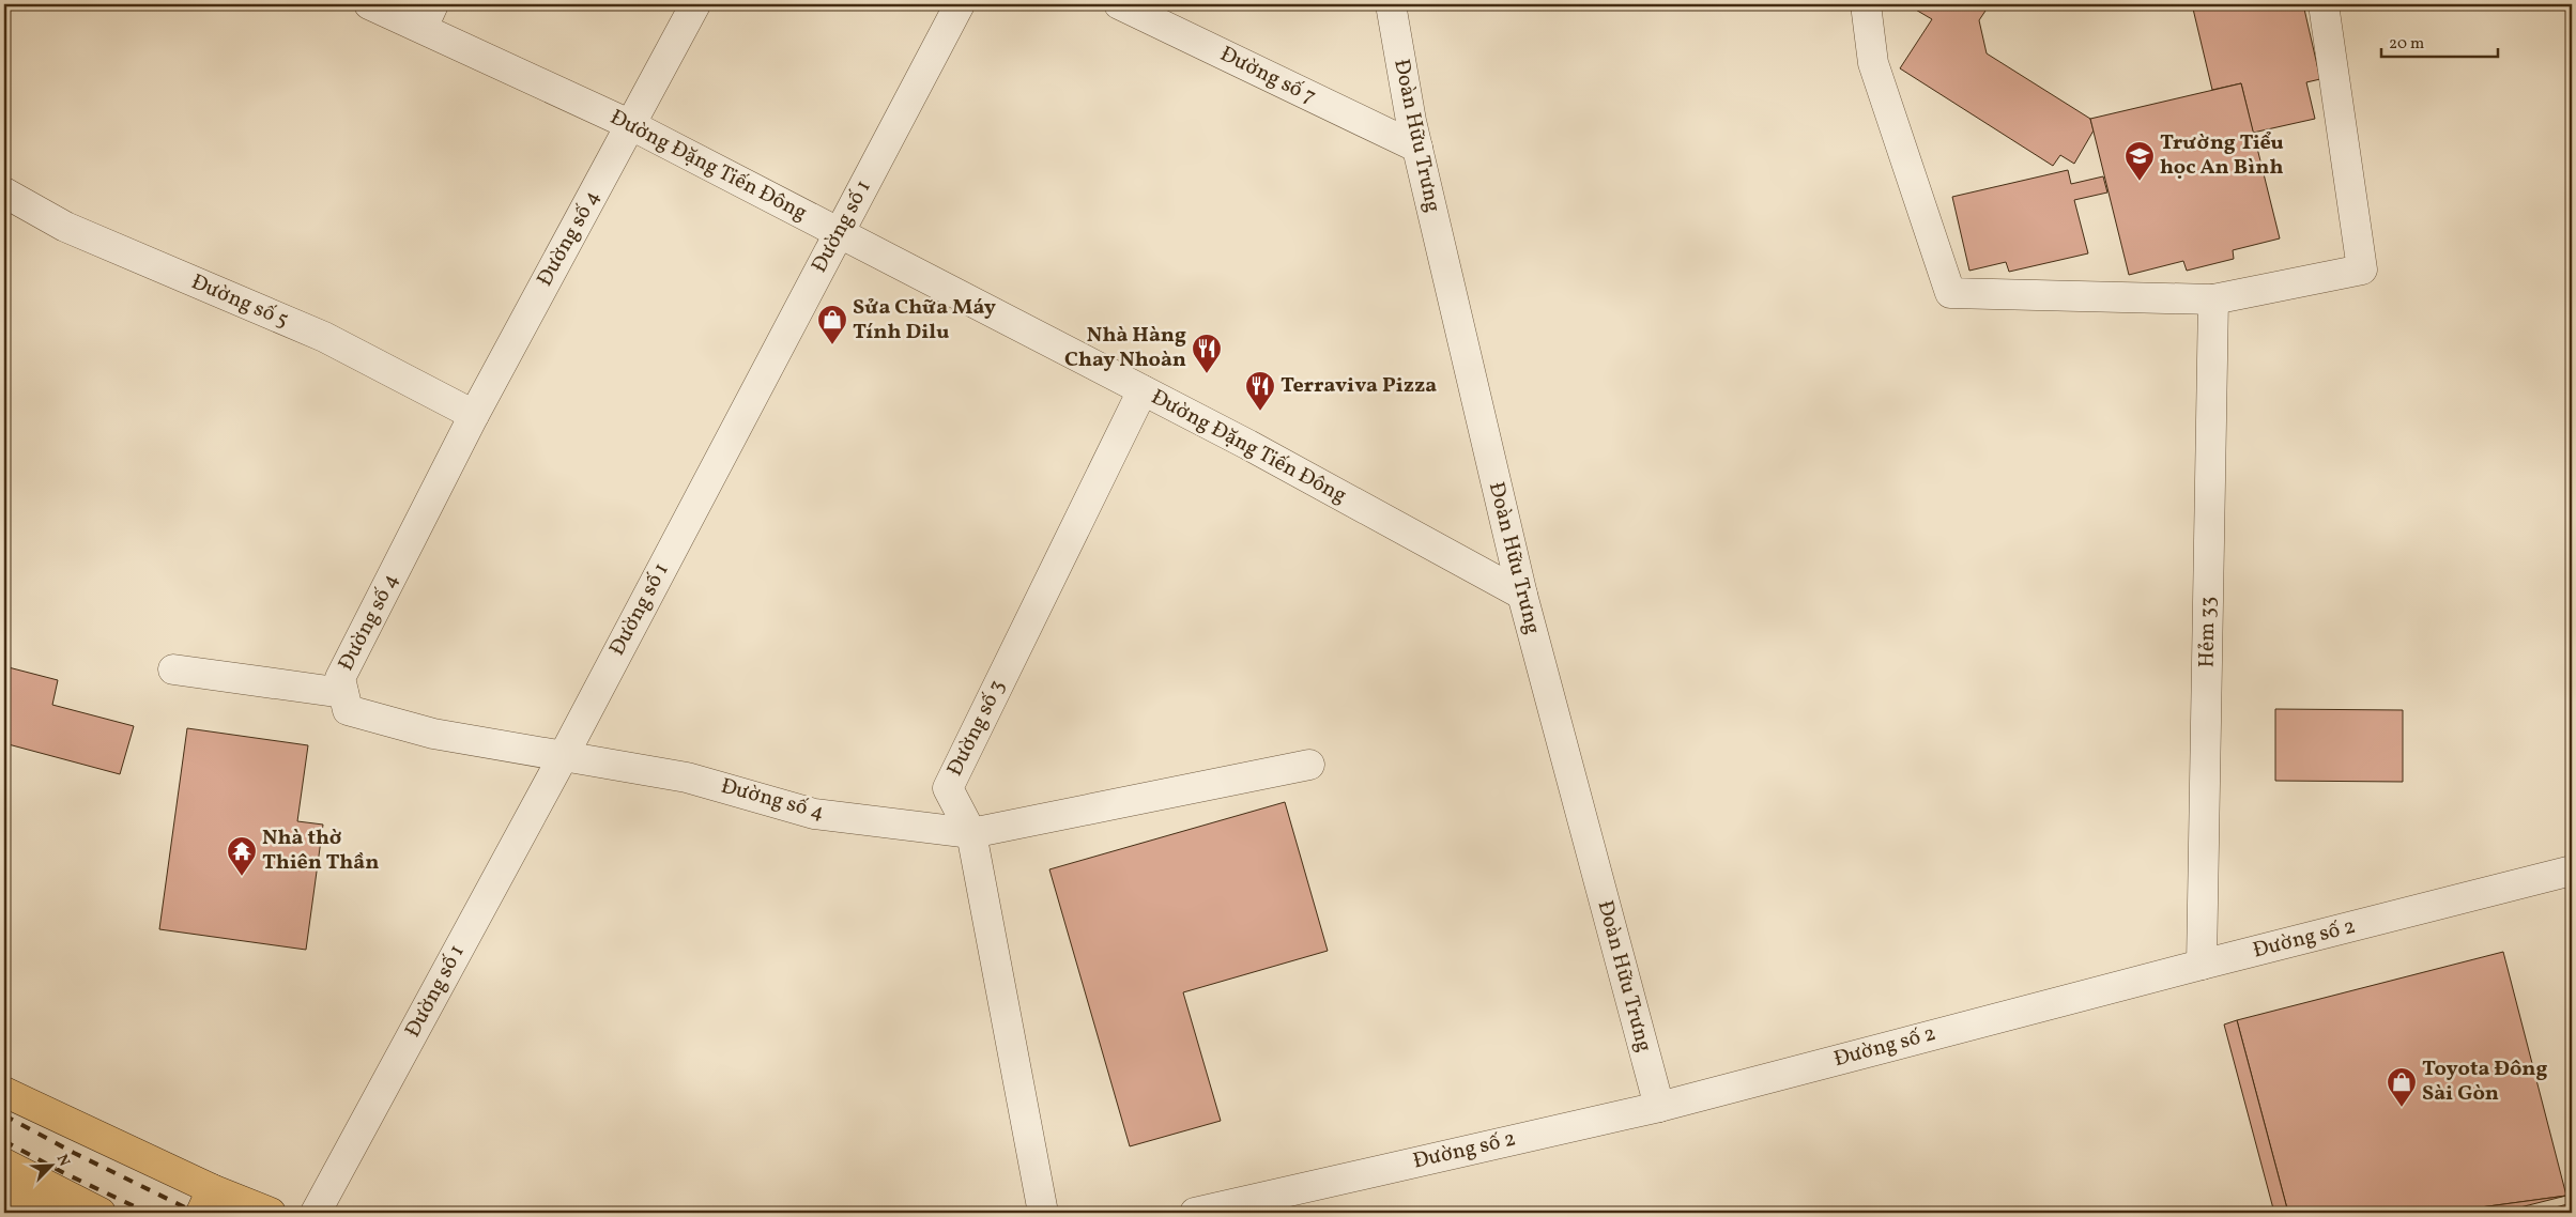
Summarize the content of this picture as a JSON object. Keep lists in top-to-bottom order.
{
  "streets": {
    "street": [
      "Đường số 7",
      "Đoàn Hữu Trưng",
      "Đường Đặng Tiến Đông",
      "Đường số 1",
      "Đường số 4",
      "Đường số 5",
      "Hẻm 33",
      "Đường số 3",
      "Đường số 2"
    ]
  },
  "crossings": [
    ["Đường số 7", "Đoàn Hữu Trưng"],
    ["Đoàn Hữu Trưng", "Đường Đặng Tiến Đông"],
    ["Đoàn Hữu Trưng", "Đường số 2"],
    ["Đường Đặng Tiến Đông", "Đường số 1"],
    ["Đường Đặng Tiến Đông", "Đường số 4"],
    ["Đường Đặng Tiến Đông", "Đường số 3"],
    ["Đường số 1", "Đường số 4"],
    ["Đường số 4", "Đường số 5"],
    ["Đường số 4", "Đường số 3"],
    ["Hẻm 33", "Đường số 2"]
  ],
  "places": {
    "school or university": ["Trường Tiểu học An Bình"],
    "shop": ["Sửa Chữa Máy Tính Dilu", "Toyota Đông Sài Gòn"],
    "restaurant": ["Nhà Hàng Chay Nhoàn", "Terraviva Pizza"],
    "temple": ["Nhà thờ Thiên Thần"]
  },
  "scale_bar": "20 m",
  "north": "top right"
}
